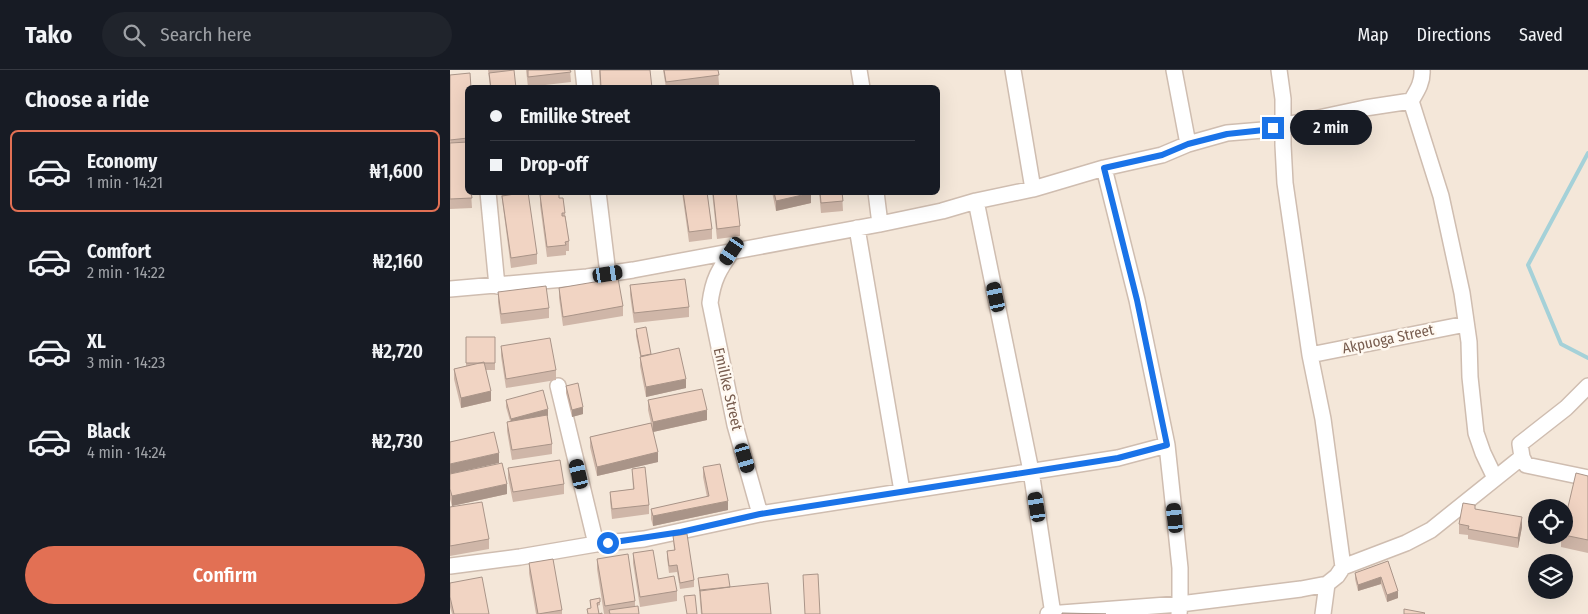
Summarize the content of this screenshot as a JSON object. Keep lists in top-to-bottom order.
{
  "streets": {
    "street": ["Akpuoga Street", "Emilike Street"]
  },
  "page": {
    "header": "Tako",
    "search": "Search here",
    "nav": ["Map", "Directions", "Saved"],
    "heading": "Choose a ride",
    "banner": ["Emilike Street", "Drop-off"],
    "bubble": "2 min",
    "list": [
      {
        "name": "Economy",
        "note": "1 min · 14:21",
        "value": "₦1,600"
      },
      {
        "name": "Comfort",
        "note": "2 min · 14:22",
        "value": "₦2,160"
      },
      {
        "name": "XL",
        "note": "3 min · 14:23",
        "value": "₦2,720"
      },
      {
        "name": "Black",
        "note": "4 min · 14:24",
        "value": "₦2,730"
      }
    ],
    "buttons": "Confirm"
  }
}
